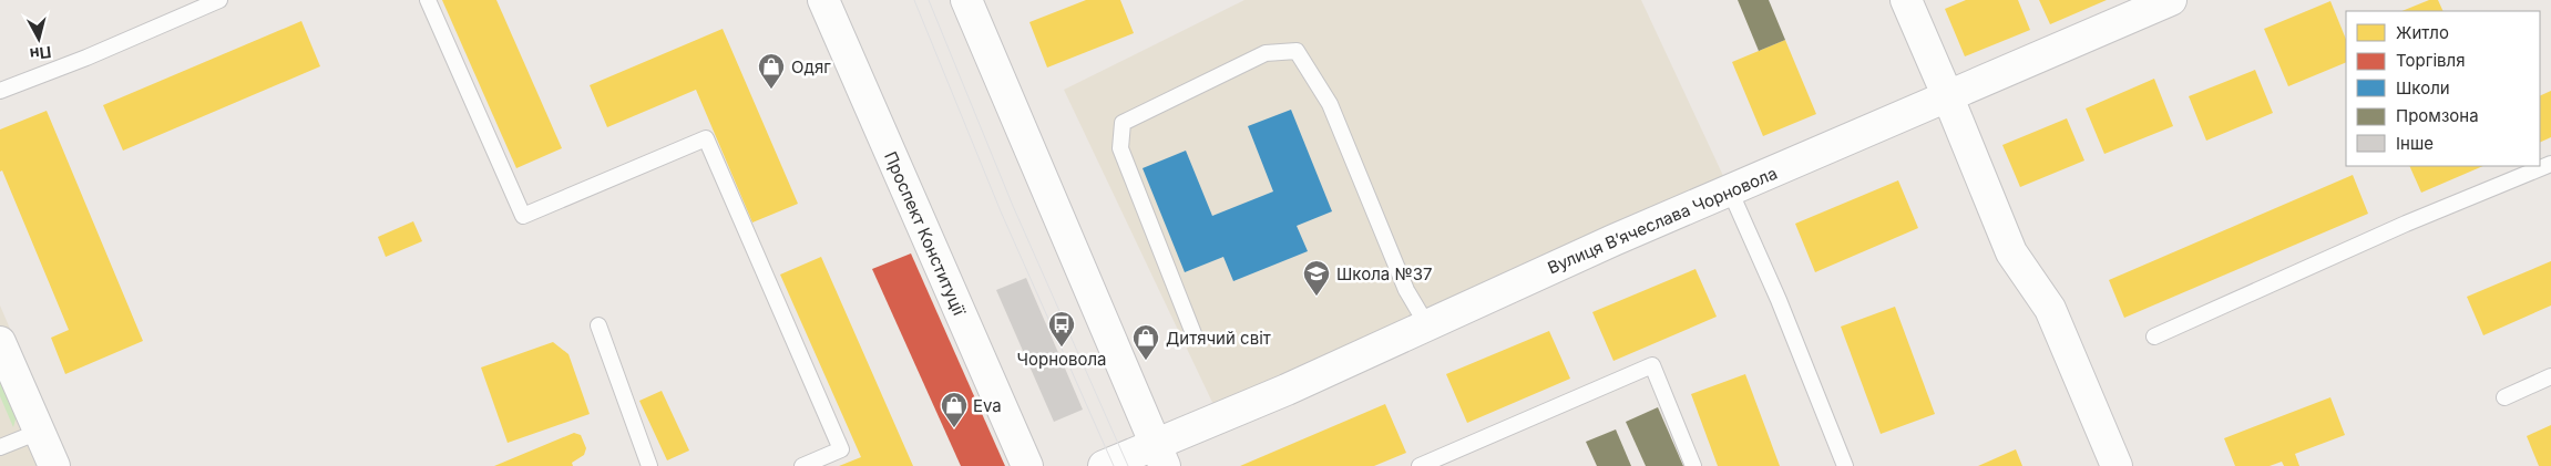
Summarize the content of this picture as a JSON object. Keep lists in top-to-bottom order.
{
  "streets": {
    "street": ["Вулиця Вʼячеслава Чорновола", "Проспект Конституції"]
  },
  "places": {
    "shop": ["Одяг", "Дитячий світ", "Eva"],
    "school or university": ["Школа №37"],
    "bus stop": ["Чорновола"]
  },
  "legend": [
    "Житло",
    "Торгівля",
    "Школи",
    "Промзона",
    "Інше"
  ],
  "north": "bottom"
}
